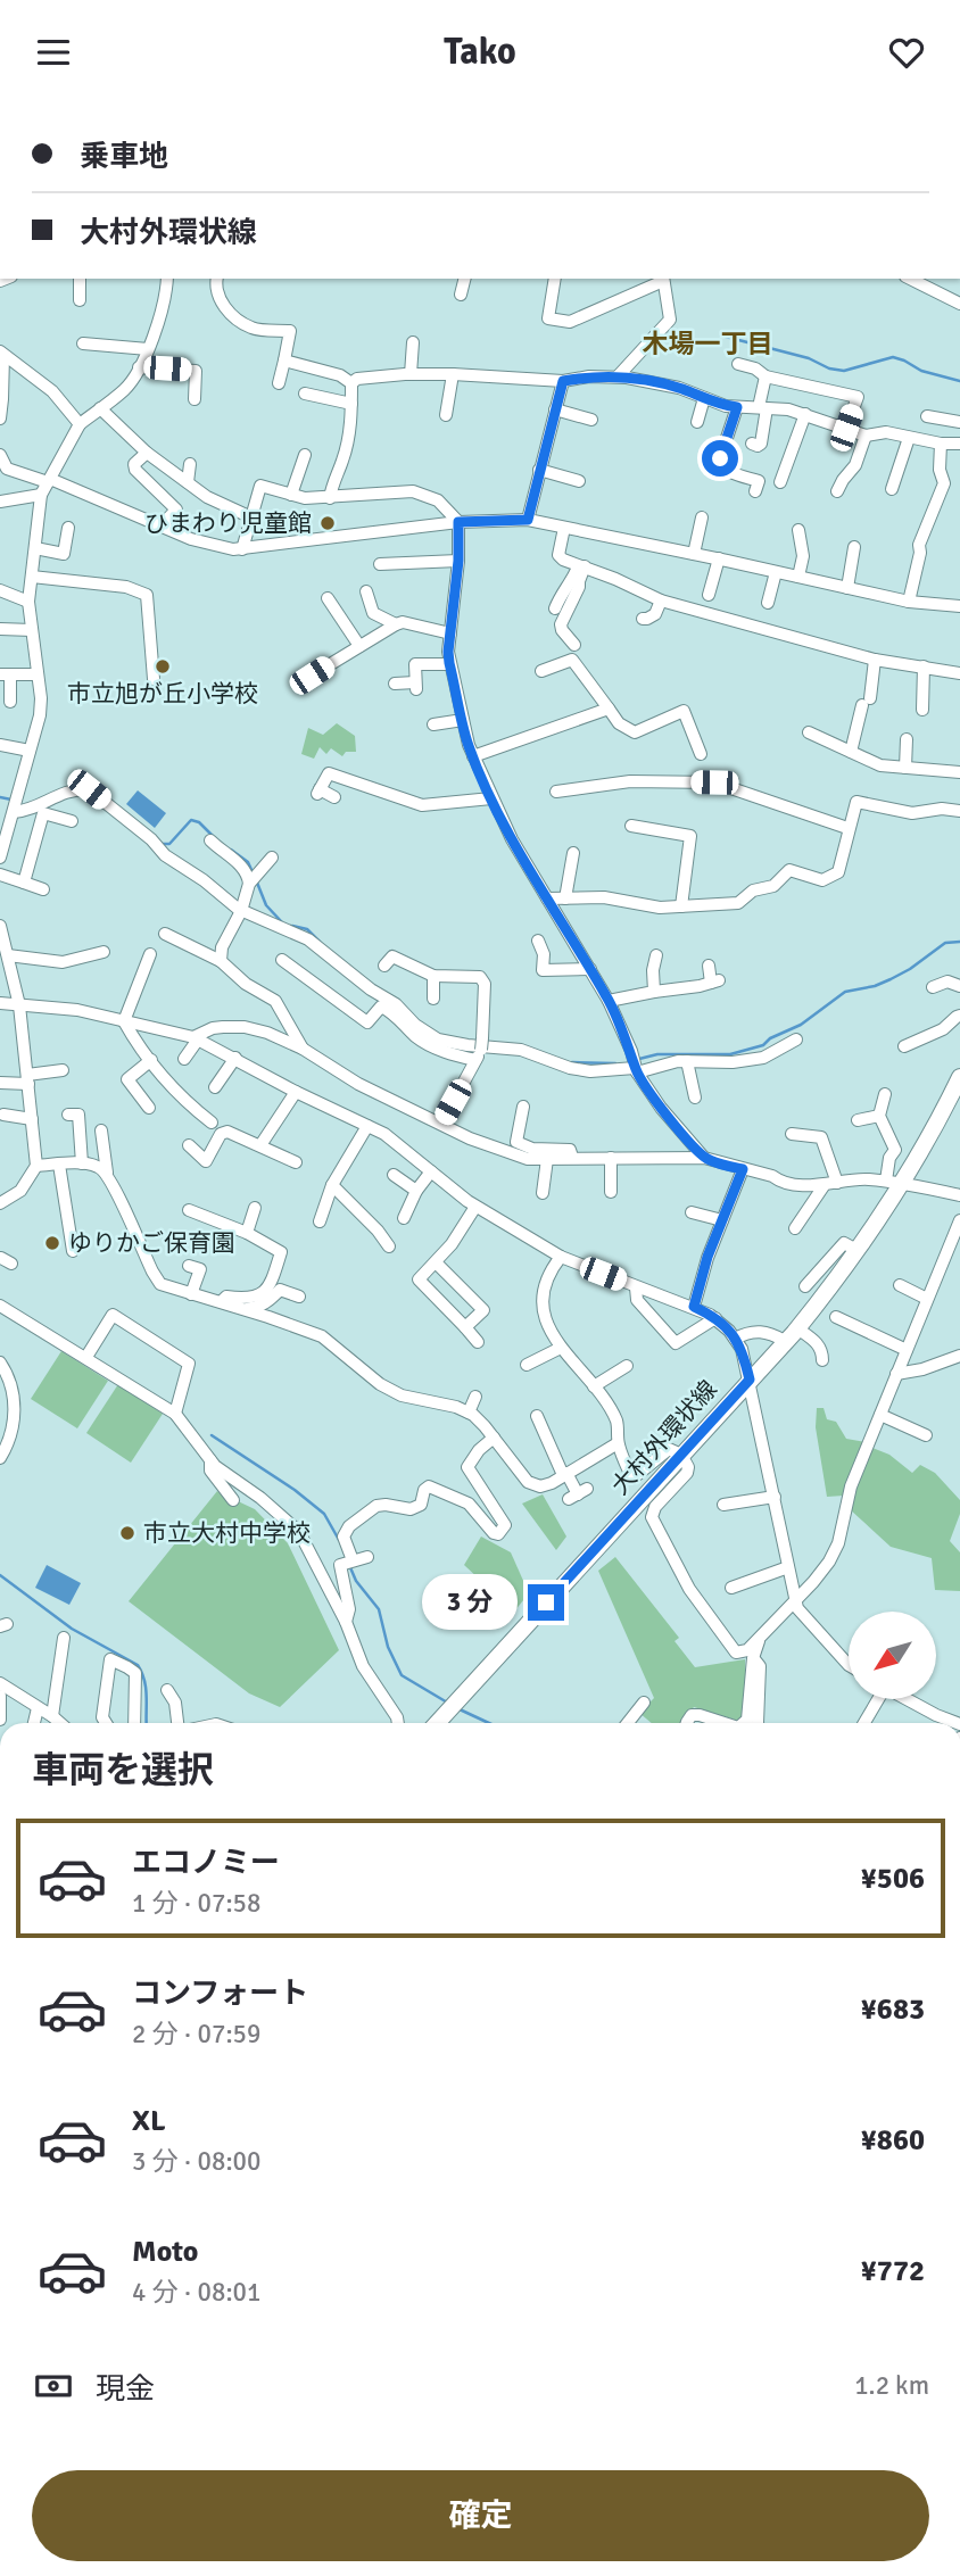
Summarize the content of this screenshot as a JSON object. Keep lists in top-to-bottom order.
{
  "streets": {
    "main road": ["大村外環状線"]
  },
  "districts": ["木場一丁目"],
  "places": [
    "ひまわり児童館",
    "市立旭が丘小学校",
    "ゆりかご保育園",
    "市立大村中学校"
  ],
  "north": "bottom left",
  "page": {
    "header": "Tako",
    "banner": ["乗車地", "大村外環状線"],
    "bubble": "3 分",
    "heading": "車両を選択",
    "list": [
      {
        "name": "エコノミー",
        "note": "1 分 · 07:58",
        "value": "¥506"
      },
      {
        "name": "コンフォート",
        "note": "2 分 · 07:59",
        "value": "¥683"
      },
      {
        "name": "XL",
        "note": "3 分 · 08:00",
        "value": "¥860"
      },
      {
        "name": "Moto",
        "note": "4 分 · 08:01",
        "value": "¥772"
      }
    ],
    "pay": ["現金", "1.2 km"],
    "buttons": "確定"
  }
}
